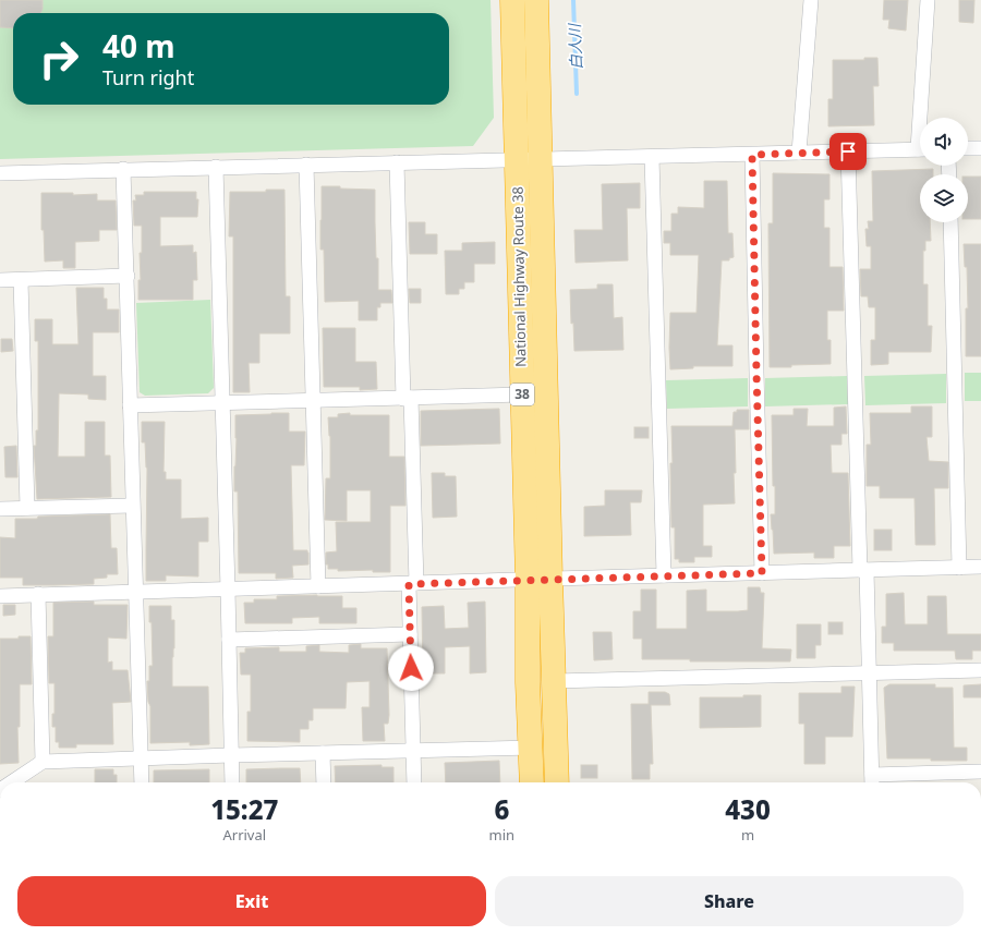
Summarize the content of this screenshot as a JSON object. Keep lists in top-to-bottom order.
{
  "streets": {
    "highway": ["National Highway Route 38", "38"]
  },
  "water": ["白人川"],
  "page": {
    "turn": ["40 m", "Turn right"],
    "eta": [
      "15:27",
      "Arrival",
      "6",
      "min",
      "430",
      "m"
    ],
    "buttons": ["Exit", "Share"]
  }
}
